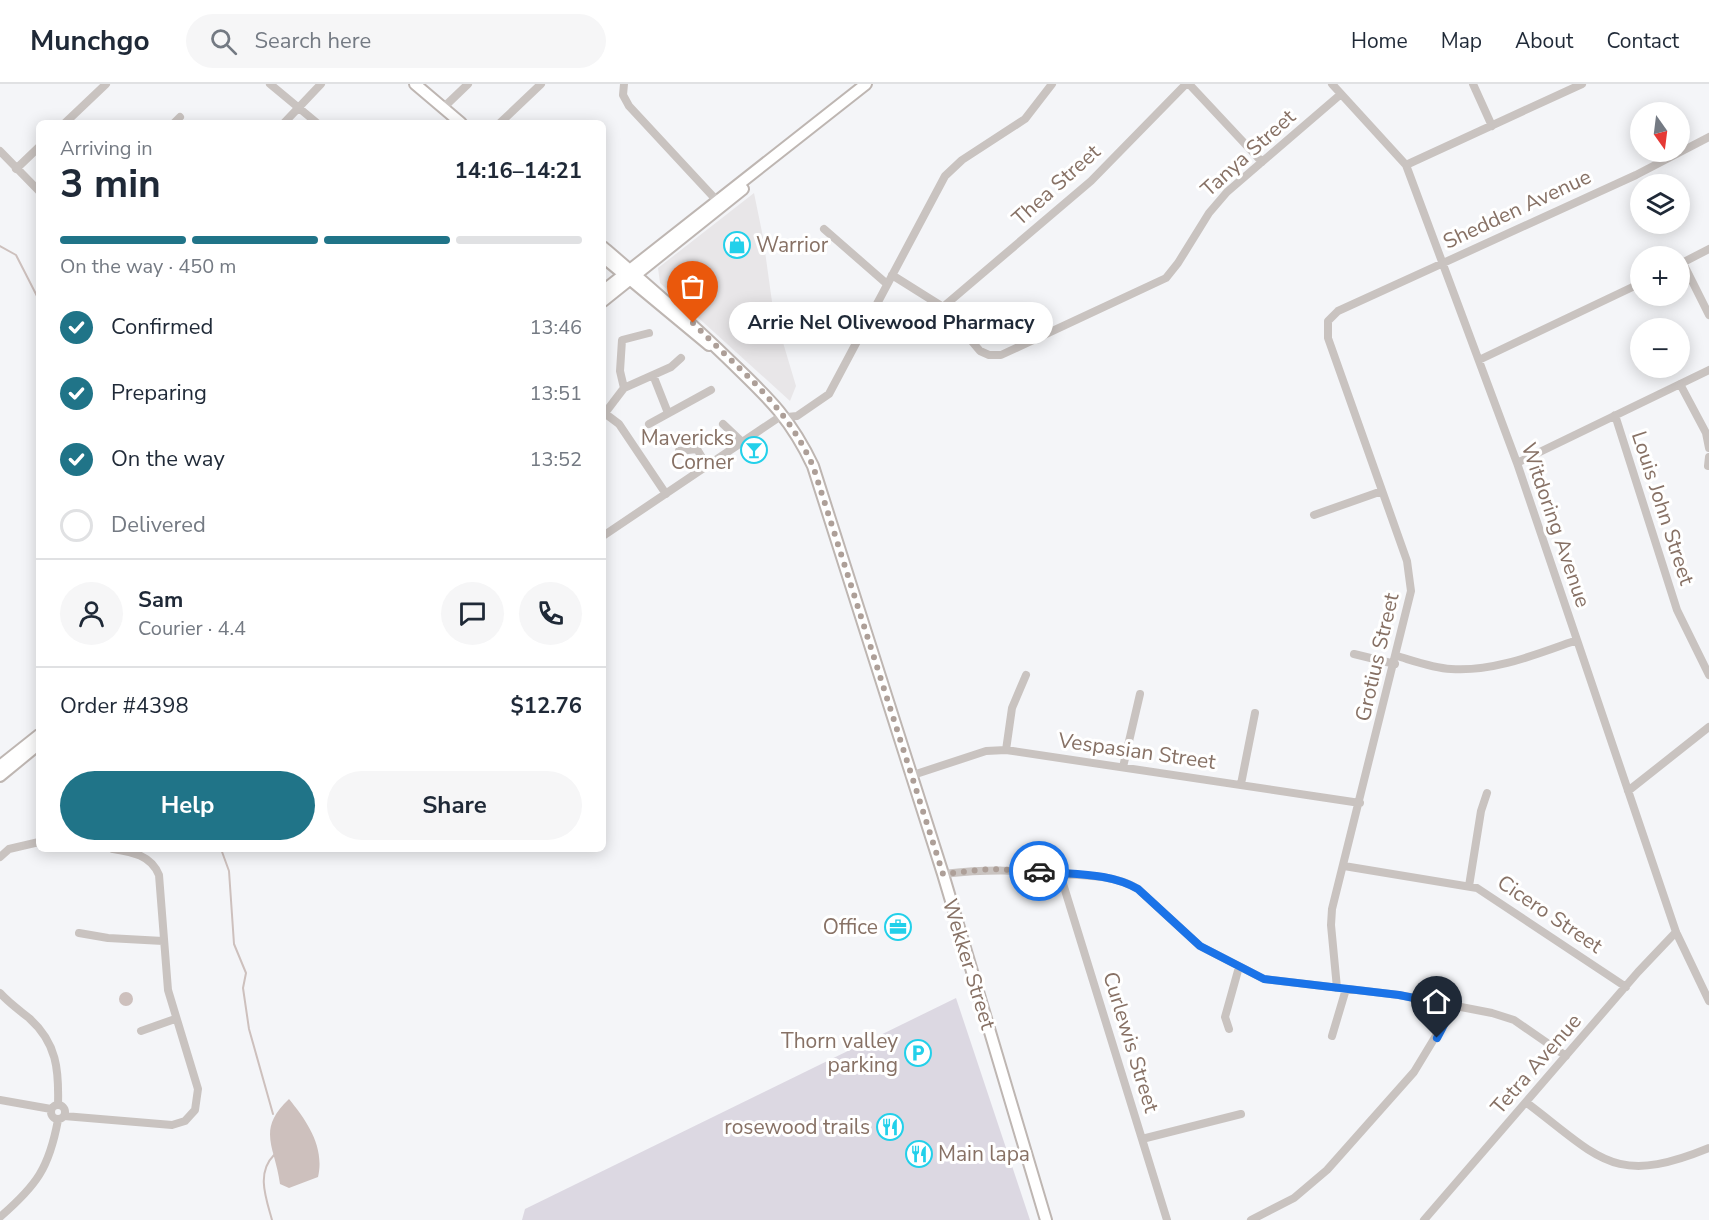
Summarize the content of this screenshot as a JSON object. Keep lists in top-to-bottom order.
{
  "streets": {
    "street": [
      "Tanya Street",
      "Thea Street",
      "Shedden Avenue",
      "Louis John Street",
      "Witdoring Avenue",
      "Grotius Street",
      "Vespasian Street",
      "Cicero Street",
      "Wekker Street",
      "Curlewis Street",
      "Tetra Avenue"
    ]
  },
  "crossings": [
    ["Tanya Street", "Thea Street"],
    ["Tanya Street", "Witdoring Avenue"],
    ["Shedden Avenue", "Witdoring Avenue"],
    ["Shedden Avenue", "Grotius Street"],
    ["Witdoring Avenue", "Tetra Avenue"],
    ["Grotius Street", "Vespasian Street"],
    ["Grotius Street", "Cicero Street"],
    ["Vespasian Street", "Wekker Street"],
    ["Cicero Street", "Tetra Avenue"]
  ],
  "places": {
    "shop": ["Warrior"],
    "other": ["Arrie Nel Olivewood Pharmacy"],
    "bar": ["Mavericks Corner"],
    "office": ["Office"],
    "parking": ["Thorn valley parking"],
    "restaurant": ["rosewood trails", "Main lapa"]
  },
  "north": "bottom",
  "page": {
    "header": "Munchgo",
    "search": "Search here",
    "nav": [
      "Home",
      "Map",
      "About",
      "Contact"
    ],
    "map_buttons": ["+", "−"],
    "heading": ["3 min", "Arriving in", "14:16–14:21"],
    "panel": [
      "Sam",
      "Courier · 4.4",
      "Order #4398",
      "$12.76"
    ],
    "bar": "On the way · 450 m",
    "list": [
      ["Confirmed", "13:46"],
      ["Preparing", "13:51"],
      ["On the way", "13:52"],
      "Delivered"
    ],
    "bubble": "Arrie Nel Olivewood Pharmacy",
    "buttons": ["Help", "Share"]
  }
}
